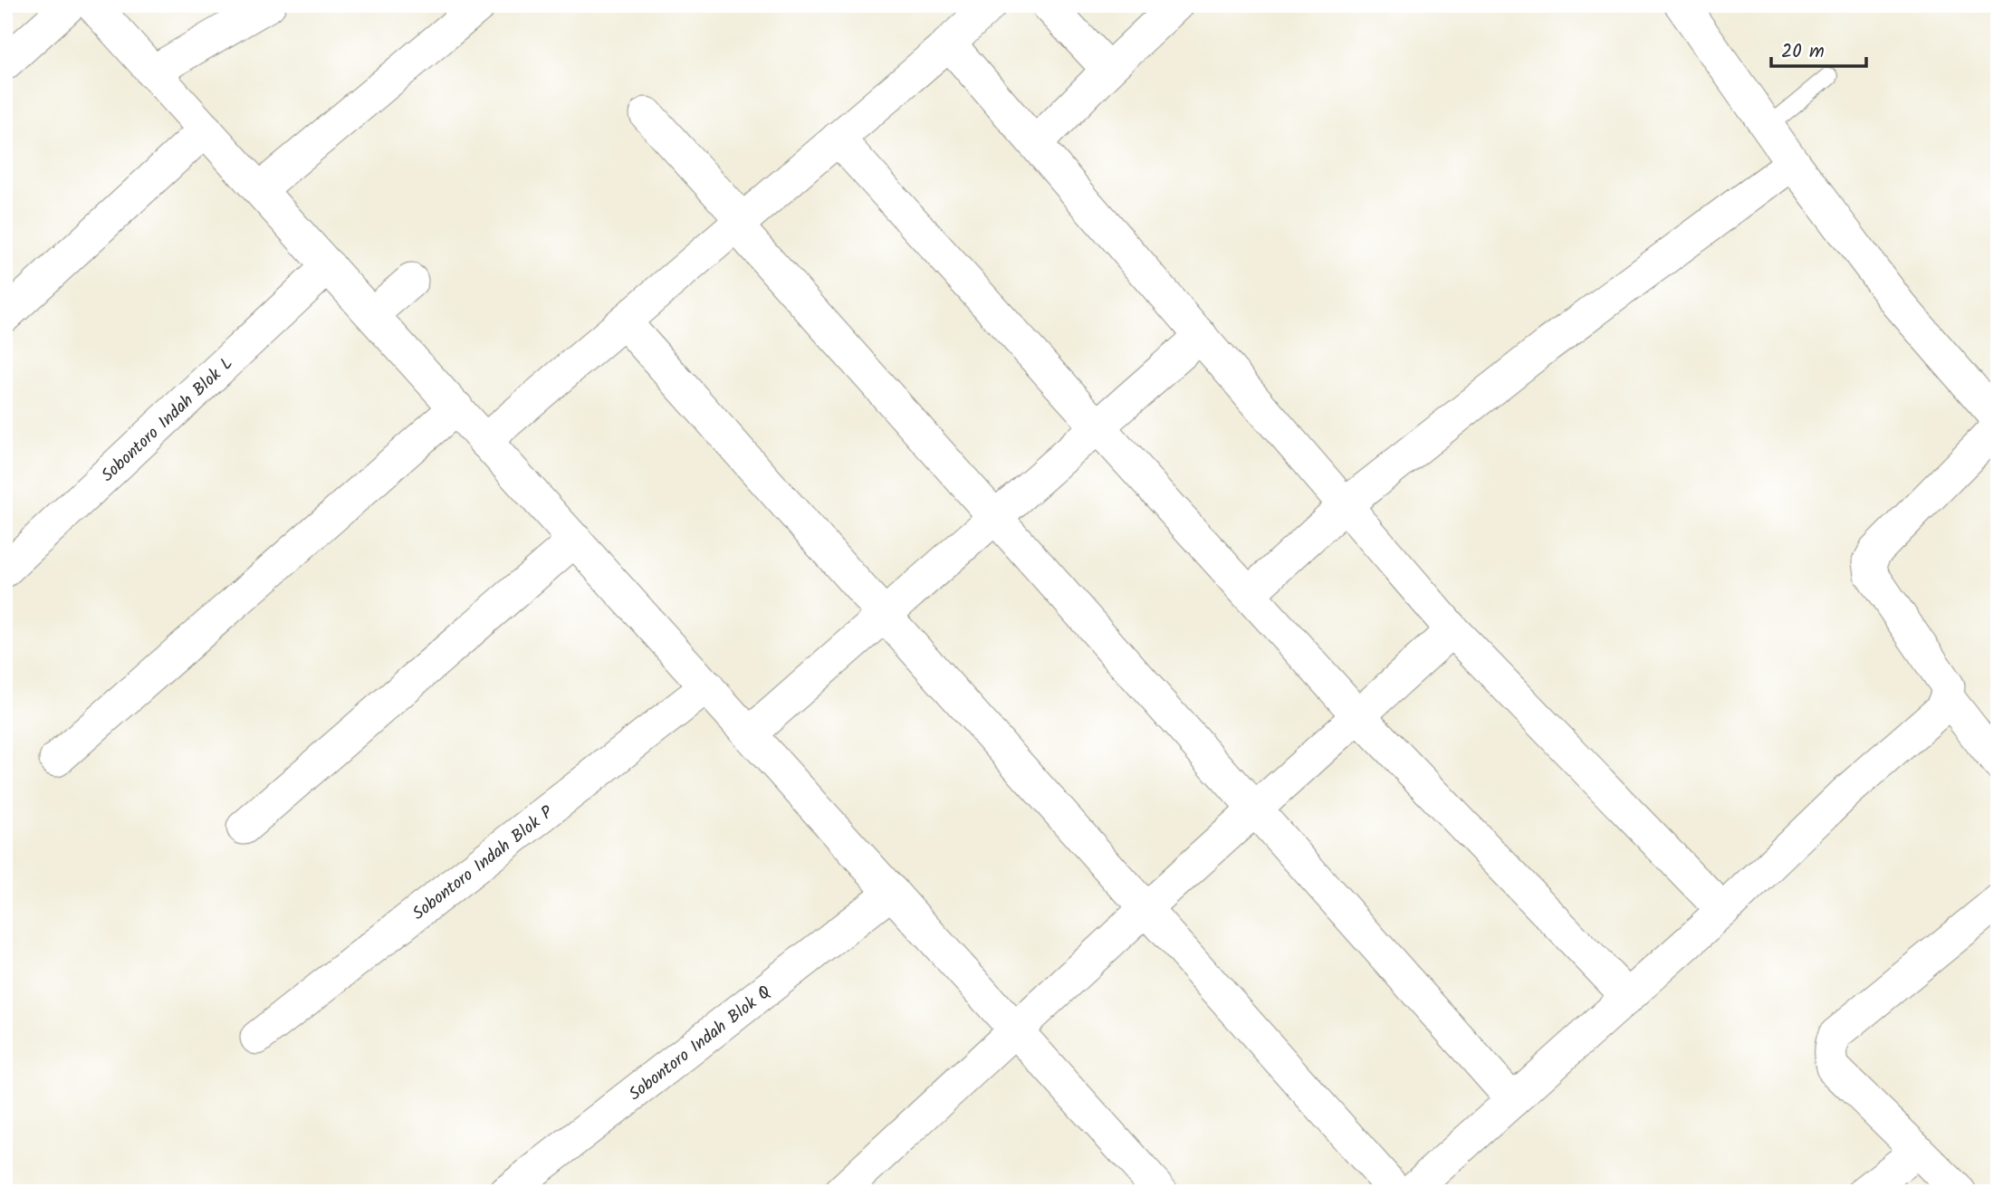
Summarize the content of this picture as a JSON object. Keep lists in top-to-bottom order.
{
  "streets": {
    "street": ["Sobontoro Indah Blok L", "Sobontoro Indah Blok P", "Sobontoro Indah Blok Q"]
  },
  "scale_bar": "20 m"
}
